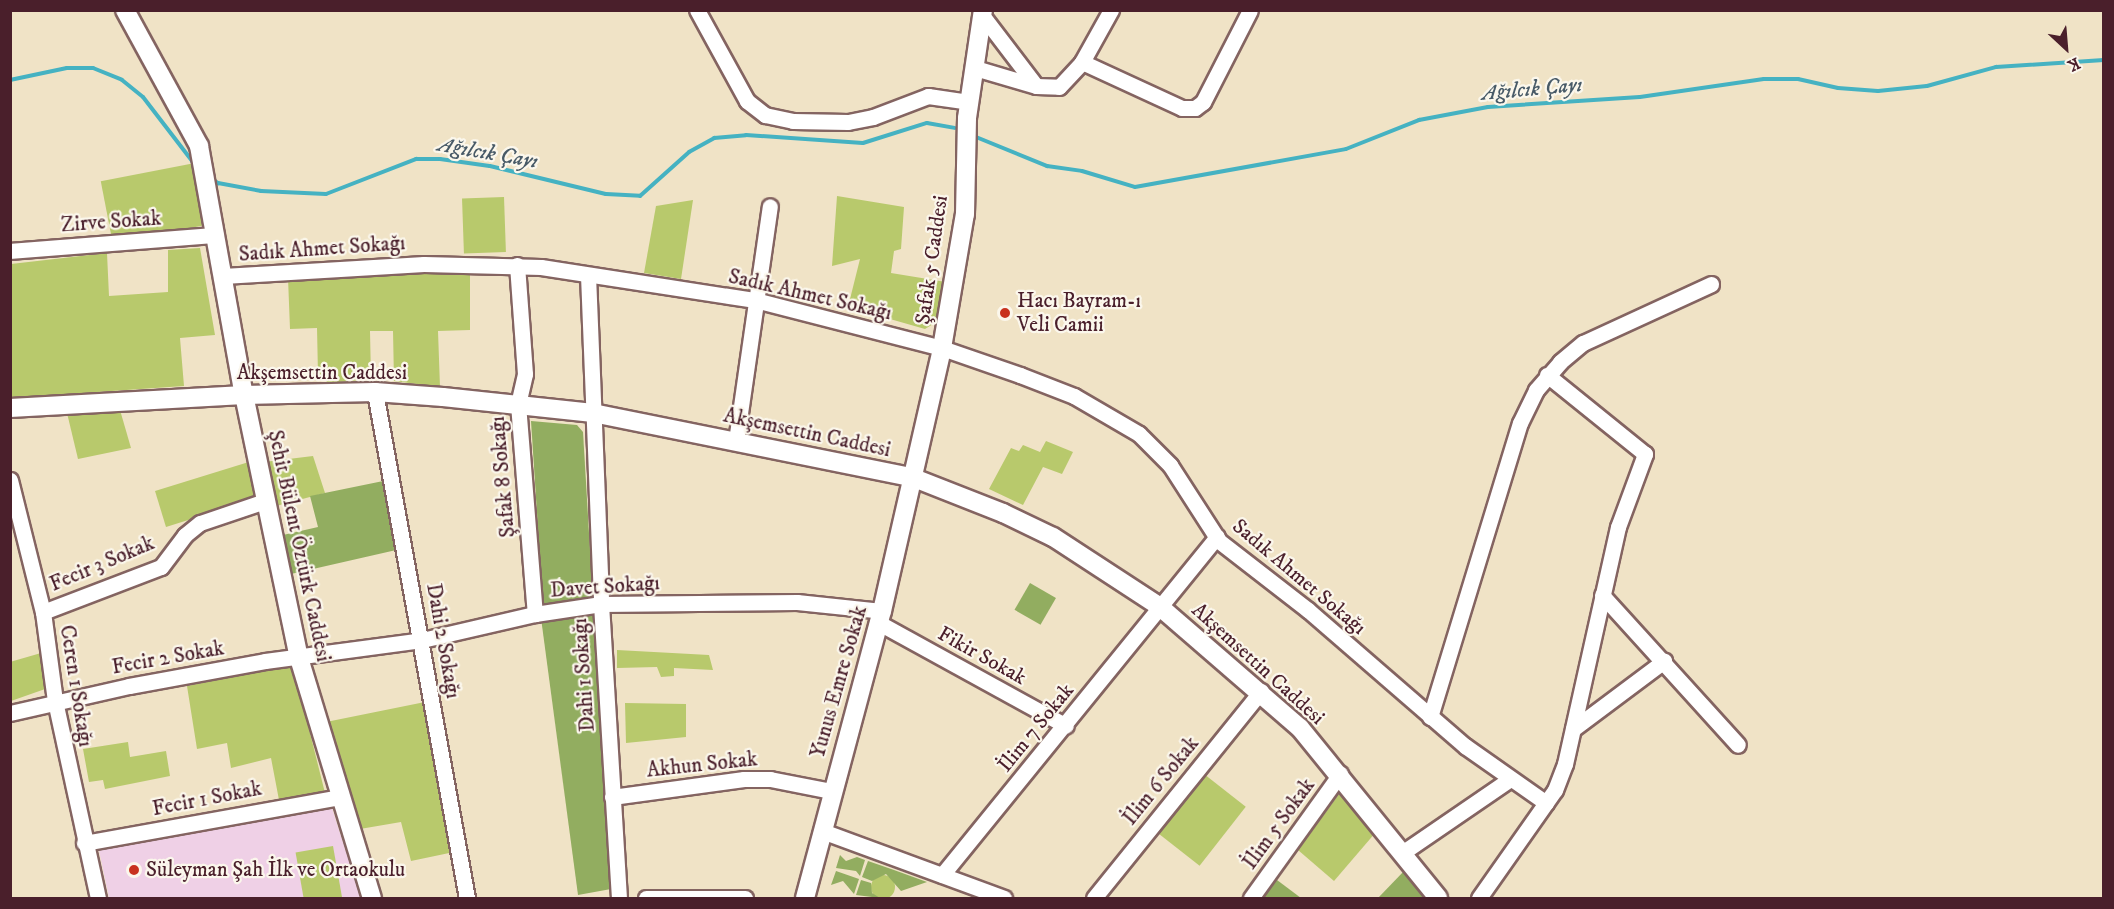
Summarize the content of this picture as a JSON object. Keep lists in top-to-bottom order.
{
  "streets": {
    "street": [
      "Zirve Sokak",
      "Sadık Ahmet Sokağı",
      "Şafak 5 Caddesi",
      "Akşemsettin Caddesi",
      "Şafak 8 Sokağı",
      "Şehit Bülent Öztürk Caddesi",
      "Fecir 3 Sokak",
      "Davet Sokağı",
      "Dahi 2 Sokağı",
      "Fikir Sokak",
      "Fecir 2 Sokak",
      "Dahi 1 Sokağı",
      "Yunus Emre Sokak",
      "Ceren 1 Sokağı",
      "İlim 7 Sokak",
      "Akhun Sokak",
      "İlim 6 Sokak",
      "Fecir 1 Sokak",
      "İlim 5 Sokak"
    ]
  },
  "crossings": [
    ["Zirve Sokak", "Şehit Bülent Öztürk Caddesi"],
    ["Sadık Ahmet Sokağı", "Şafak 5 Caddesi"],
    ["Sadık Ahmet Sokağı", "Şafak 8 Sokağı"],
    ["Sadık Ahmet Sokağı", "Şehit Bülent Öztürk Caddesi"],
    ["Sadık Ahmet Sokağı", "Dahi 1 Sokağı"],
    ["Sadık Ahmet Sokağı", "İlim 7 Sokak"],
    ["Şafak 5 Caddesi", "Akşemsettin Caddesi"],
    ["Şafak 5 Caddesi", "Yunus Emre Sokak"],
    ["Akşemsettin Caddesi", "Şafak 8 Sokağı"],
    ["Akşemsettin Caddesi", "Şehit Bülent Öztürk Caddesi"],
    ["Akşemsettin Caddesi", "Dahi 2 Sokağı"],
    ["Akşemsettin Caddesi", "Dahi 1 Sokağı"],
    ["Akşemsettin Caddesi", "Yunus Emre Sokak"],
    ["Akşemsettin Caddesi", "İlim 7 Sokak"],
    ["Akşemsettin Caddesi", "İlim 6 Sokak"],
    ["Akşemsettin Caddesi", "İlim 5 Sokak"],
    ["Şafak 8 Sokağı", "Davet Sokağı"],
    ["Şehit Bülent Öztürk Caddesi", "Fecir 3 Sokak"],
    ["Şehit Bülent Öztürk Caddesi", "Davet Sokağı"],
    ["Şehit Bülent Öztürk Caddesi", "Fecir 2 Sokak"],
    ["Şehit Bülent Öztürk Caddesi", "Fecir 1 Sokak"],
    ["Fecir 3 Sokak", "Ceren 1 Sokağı"],
    ["Davet Sokağı", "Dahi 2 Sokağı"],
    ["Davet Sokağı", "Fikir Sokak"],
    ["Davet Sokağı", "Fecir 2 Sokak"],
    ["Davet Sokağı", "Dahi 1 Sokağı"],
    ["Davet Sokağı", "Yunus Emre Sokak"],
    ["Fikir Sokak", "Yunus Emre Sokak"],
    ["Fikir Sokak", "İlim 7 Sokak"],
    ["Fecir 2 Sokak", "Ceren 1 Sokağı"],
    ["Dahi 1 Sokağı", "Akhun Sokak"],
    ["Yunus Emre Sokak", "Akhun Sokak"],
    ["Ceren 1 Sokağı", "Fecir 1 Sokak"]
  ],
  "water": ["Ağılcık Çayı"],
  "places": ["Hacı Bayram-ı Veli Camii", "Süleyman Şah İlk ve Ortaokulu"],
  "north": "bottom right"
}
